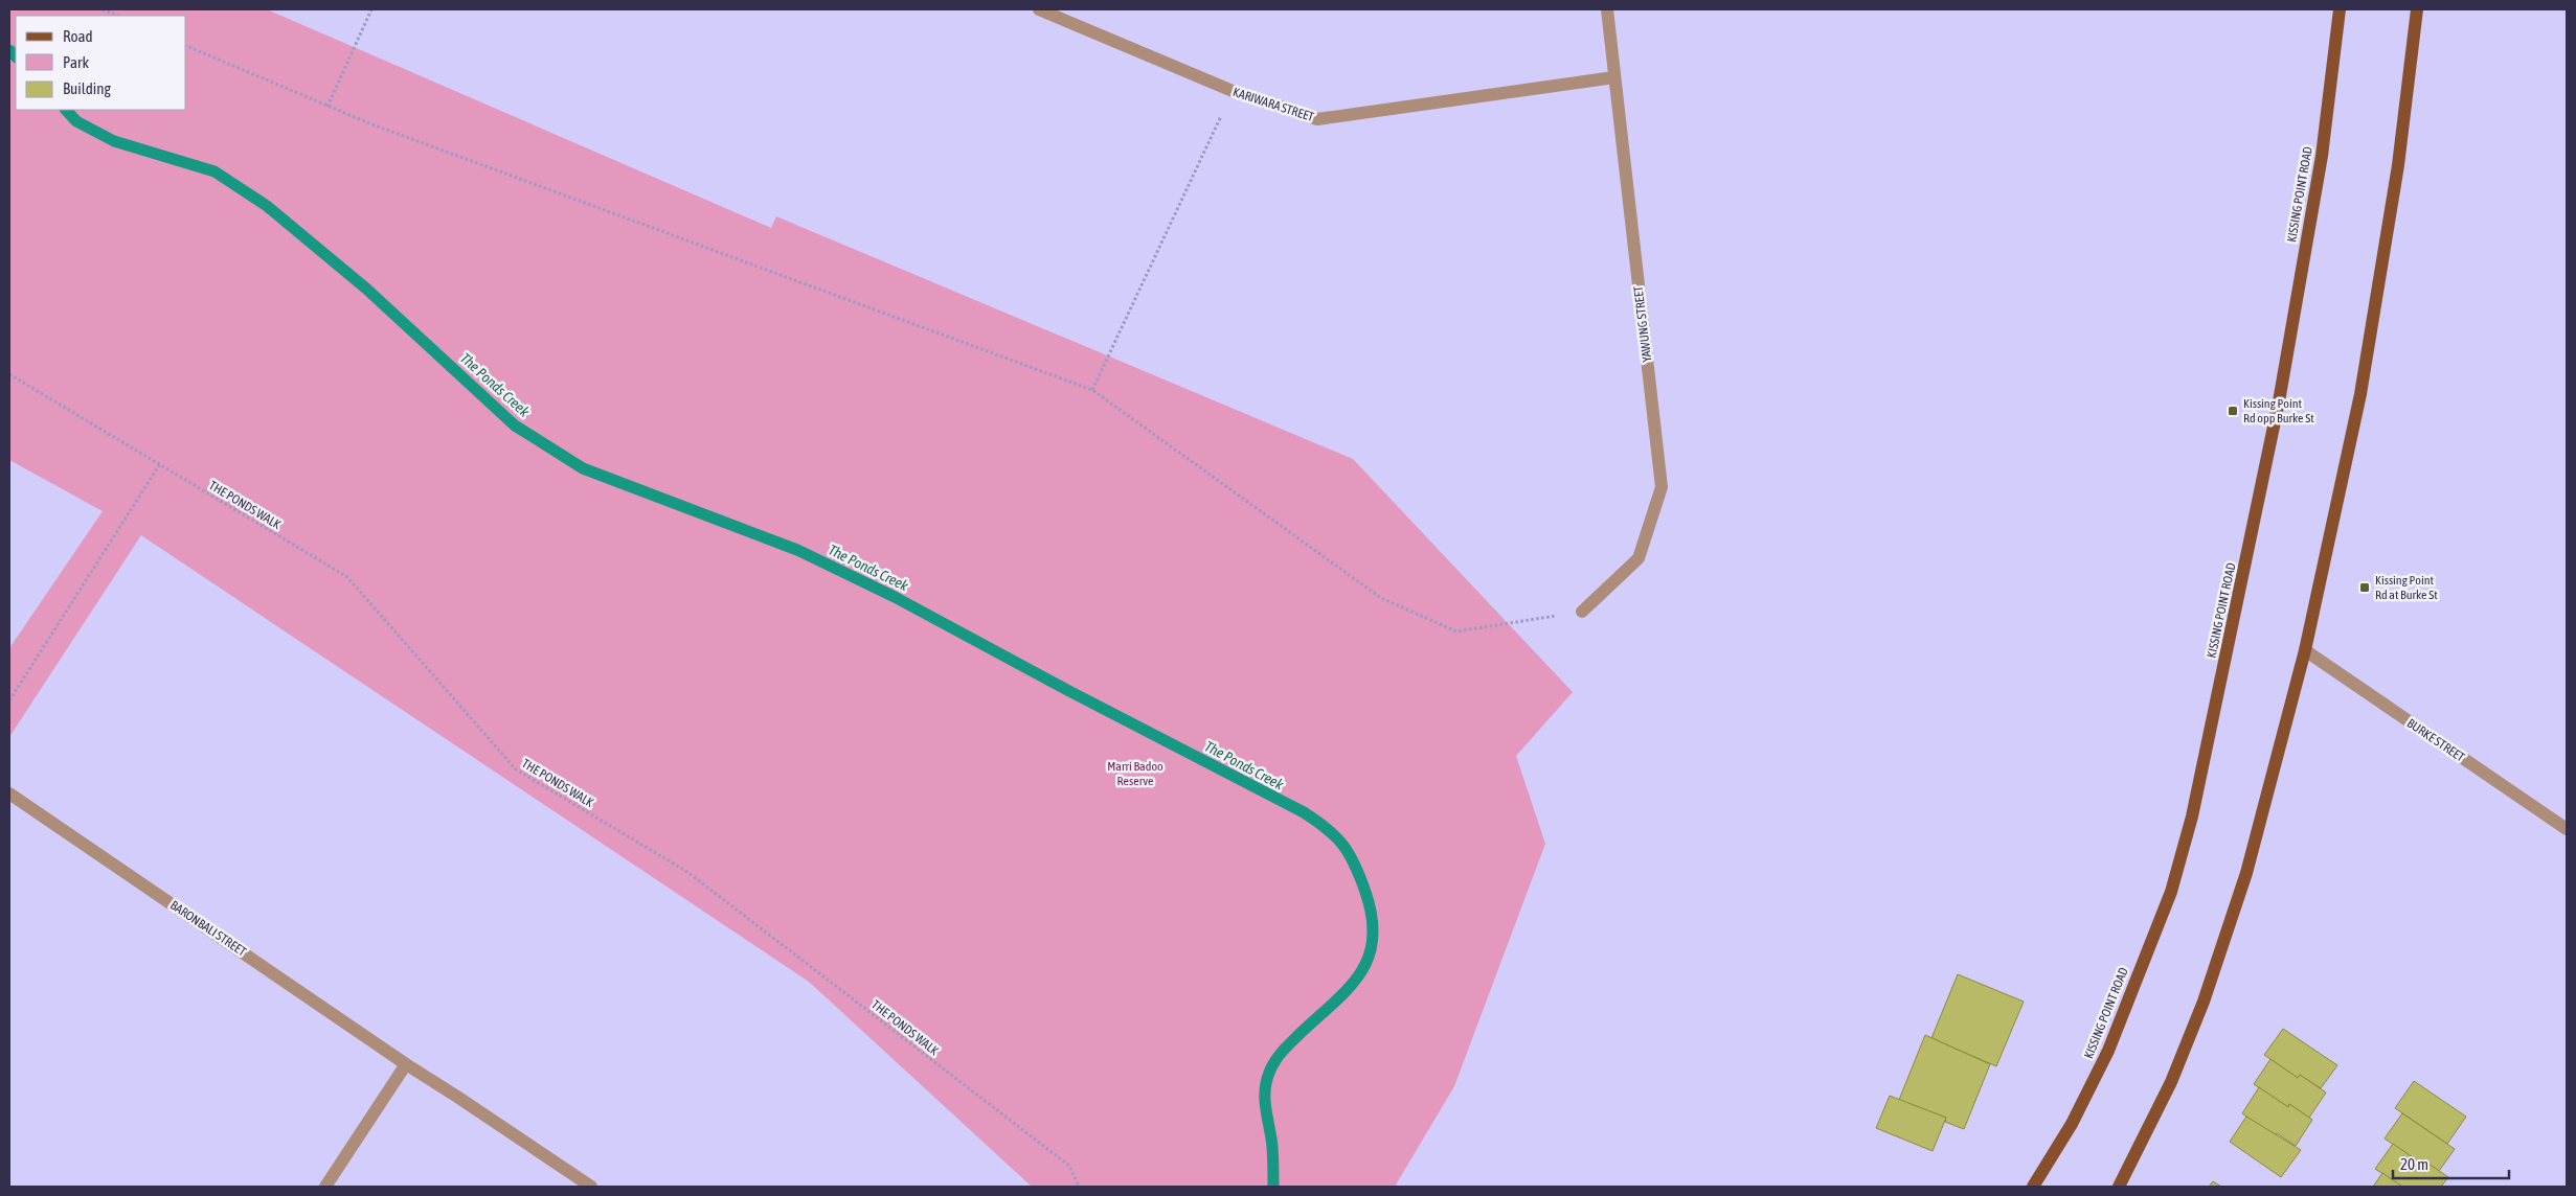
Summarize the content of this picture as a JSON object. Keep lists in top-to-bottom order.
{
  "streets": {
    "main road": ["KISSING POINT ROAD"],
    "street": [
      "KARIWARA STREET",
      "YAWUNG STREET",
      "BURKE STREET",
      "BARONBALI STREET"
    ],
    "path": ["THE PONDS WALK"]
  },
  "crossings": [
    ["KARIWARA STREET", "YAWUNG STREET"]
  ],
  "water": ["The Ponds Creek"],
  "parks": ["Marri Badoo Reserve"],
  "places": {
    "transit": ["Kissing Point Rd opp Burke St", "Kissing Point Rd at Burke St"]
  },
  "legend": ["Road", "Park", "Building"],
  "scale_bar": "20 m"
}
